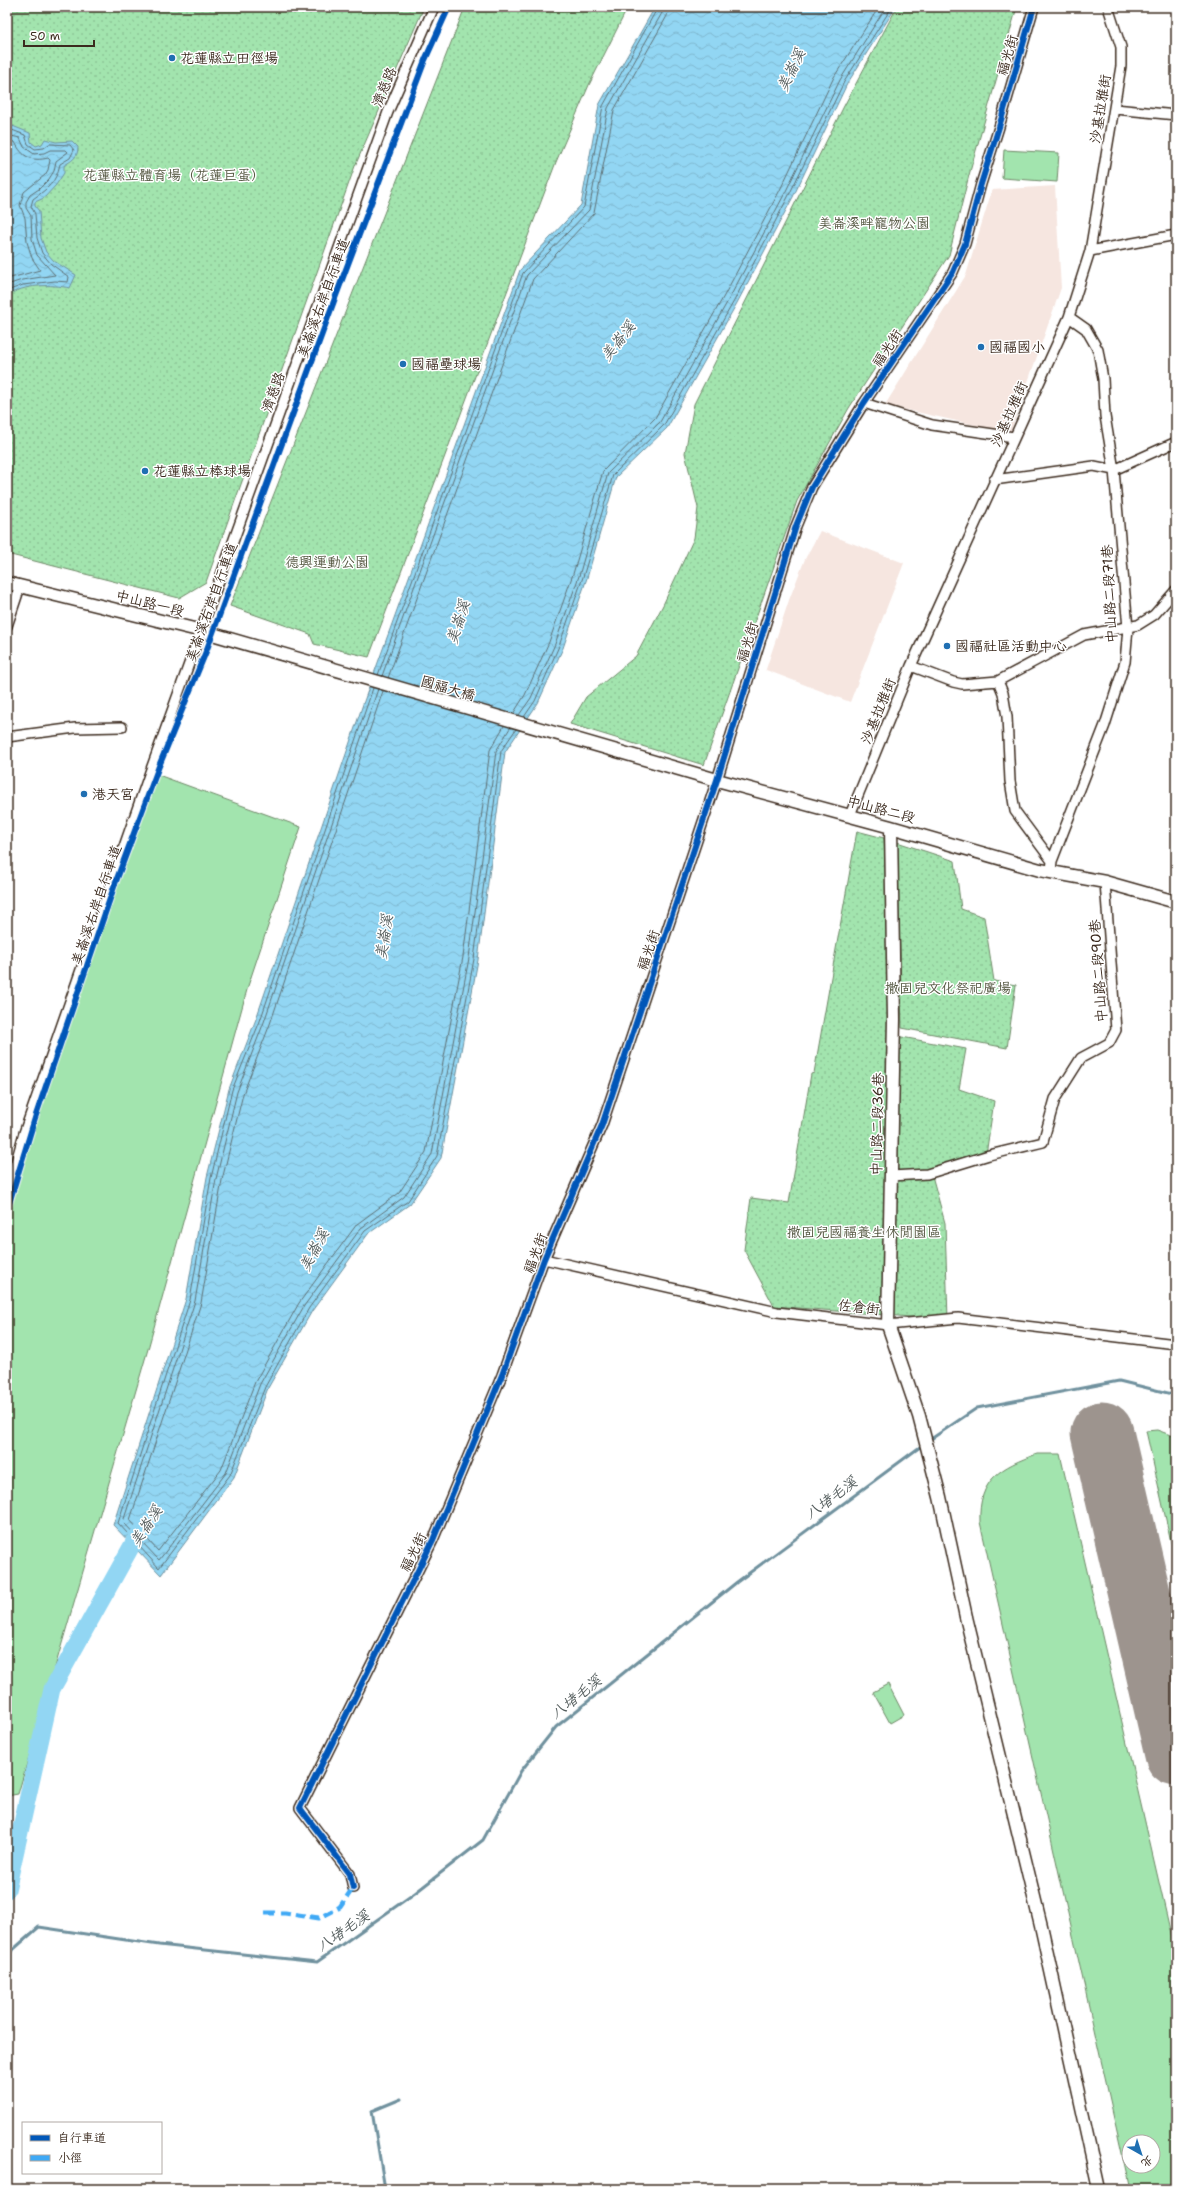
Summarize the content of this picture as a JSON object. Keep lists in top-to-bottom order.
{
  "streets": {
    "street": [
      "福光街",
      "濟慈路",
      "沙基拉雅街",
      "中山路二段71巷",
      "中山路一段",
      "國福大橋",
      "中山路二段",
      "中山路二段90巷",
      "中山路二段36巷",
      "佐倉街"
    ],
    "cycle path": ["美崙溪右岸自行車道"]
  },
  "crossings": [
    ["福光街", "中山路二段"],
    ["福光街", "佐倉街"],
    ["濟慈路", "中山路一段"],
    ["沙基拉雅街", "中山路二段71巷"],
    ["沙基拉雅街", "中山路二段"],
    ["中山路二段71巷", "中山路二段"],
    ["中山路一段", "國福大橋"],
    ["國福大橋", "中山路二段"],
    ["中山路二段", "中山路二段90巷"],
    ["中山路二段", "中山路二段36巷"],
    ["中山路二段90巷", "中山路二段36巷"],
    ["中山路二段36巷", "佐倉街"]
  ],
  "water": ["美崙溪", "八堵毛溪"],
  "parks": [
    "花蓮縣立體育場（花蓮巨蛋）",
    "美崙溪畔寵物公園",
    "德興運動公園",
    "撒固兒文化祭祀廣場",
    "撒固兒國福養生休閒園區"
  ],
  "places": [
    "花蓮縣立田徑場",
    "國福國小",
    "國福壘球場",
    "花蓮縣立棒球場",
    "國福社區活動中心",
    "港天宮"
  ],
  "legend": ["自行車道", "小徑"],
  "scale_bar": "50 m",
  "north": "bottom right"
}
